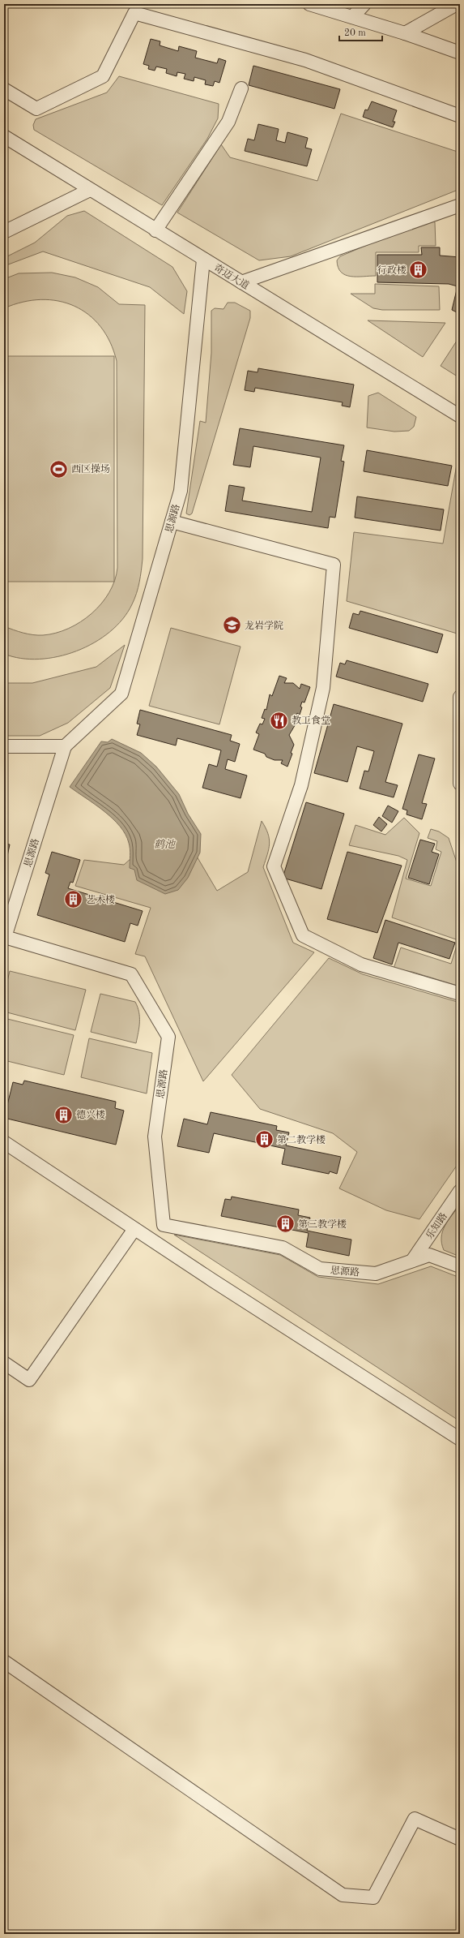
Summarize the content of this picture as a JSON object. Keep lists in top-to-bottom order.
{
  "streets": {
    "street": ["奇迈大道", "思源路", "乐知路"]
  },
  "crossings": [
    ["奇迈大道", "思源路"],
    ["思源路", "乐知路"]
  ],
  "water": ["鹤池"],
  "places": {
    "building": [
      "行政楼",
      "艺术楼",
      "德兴楼",
      "第二教学楼",
      "第三教学楼"
    ],
    "sports": ["西区操场"],
    "school or university": ["龙岩学院"],
    "restaurant": ["教工食堂"]
  },
  "scale_bar": "20 m"
}
